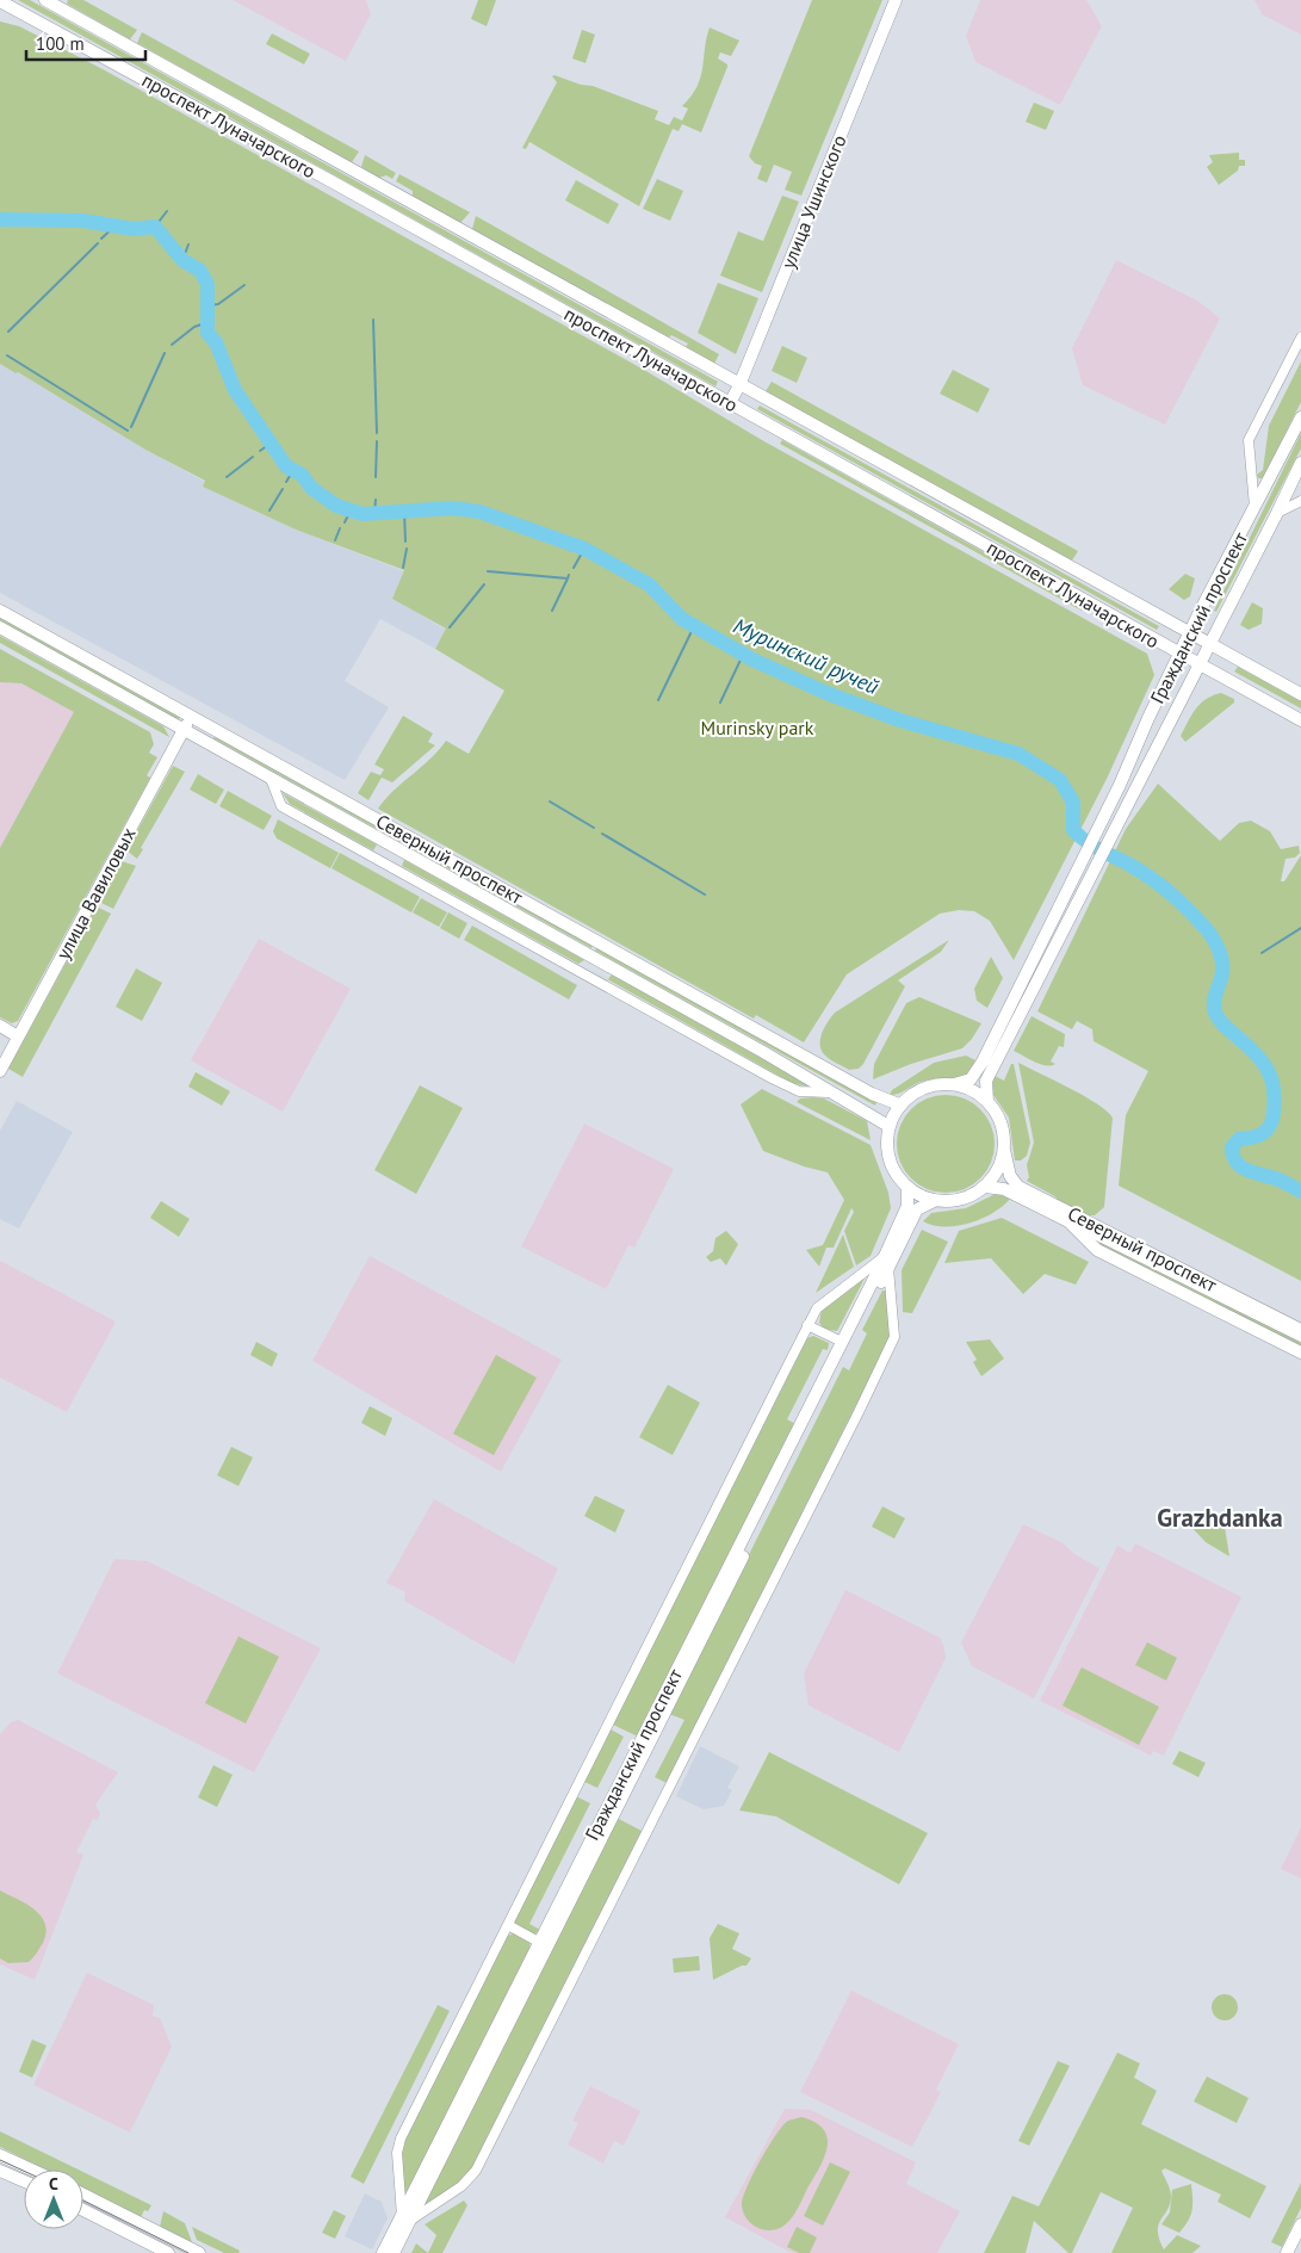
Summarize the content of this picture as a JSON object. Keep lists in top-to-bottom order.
{
  "streets": {
    "main road": [
      "проспект Луначарского",
      "улица Ушинского",
      "Гражданский проспект",
      "Северный проспект",
      "улица Вавиловых"
    ]
  },
  "crossings": [
    ["проспект Луначарского", "улица Ушинского"],
    ["проспект Луначарского", "Гражданский проспект"],
    ["Гражданский проспект", "Северный проспект"],
    ["Северный проспект", "улица Вавиловых"]
  ],
  "districts": ["Grazhdanka"],
  "water": ["Муринский ручей"],
  "parks": ["Murinsky park"],
  "scale_bar": "100 m",
  "north": "top"
}
